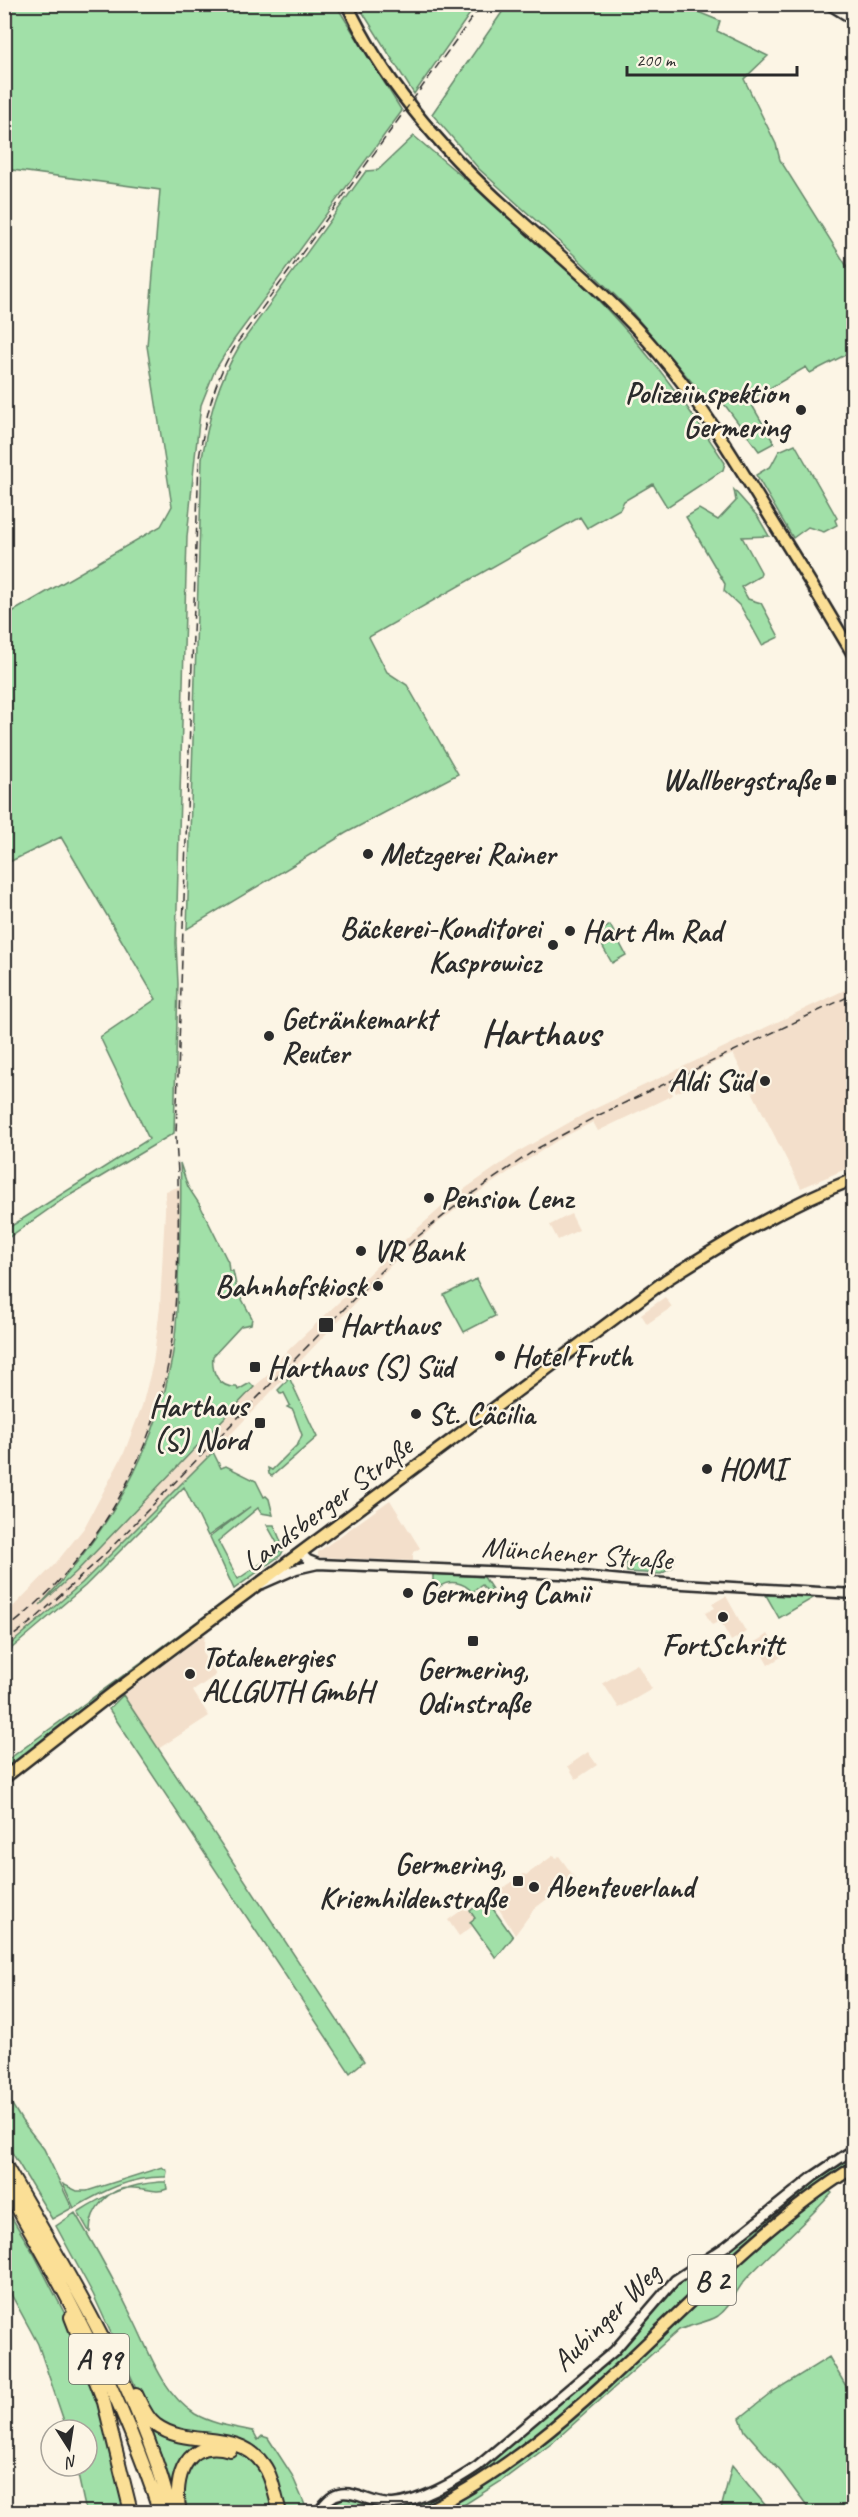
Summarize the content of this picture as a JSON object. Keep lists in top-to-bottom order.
{
  "streets": {
    "highway": ["A 99"],
    "main road": ["Landsberger Straße", "B 2"],
    "street": ["Münchener Straße", "Aubinger Weg"]
  },
  "crossings": [
    ["Landsberger Straße", "Münchener Straße"]
  ],
  "districts": ["Harthaus"],
  "places": {
    "other": [
      "Polizeiinspektion Germering",
      "Metzgerei Rainer",
      "Hart Am Rad",
      "Bäckerei-Konditorei Kasprowicz",
      "Getränkemarkt Reuter",
      "Aldi Süd",
      "Pension Lenz",
      "VR Bank",
      "Bahnhofskiosk",
      "Hotel Fruth",
      "St. Cäcilia",
      "HOMI",
      "Germering Camii",
      "FortSchritt",
      "Totalenergies ALLGUTH GmbH",
      "Abenteuerland"
    ],
    "transit": [
      "Wallbergstraße",
      "Harthaus",
      "Harthaus (S) Süd",
      "Harthaus (S) Nord",
      "Germering, Odinstraße",
      "Germering, Kriemhildenstraße"
    ]
  },
  "scale_bar": "200 m",
  "north": "bottom"
}
